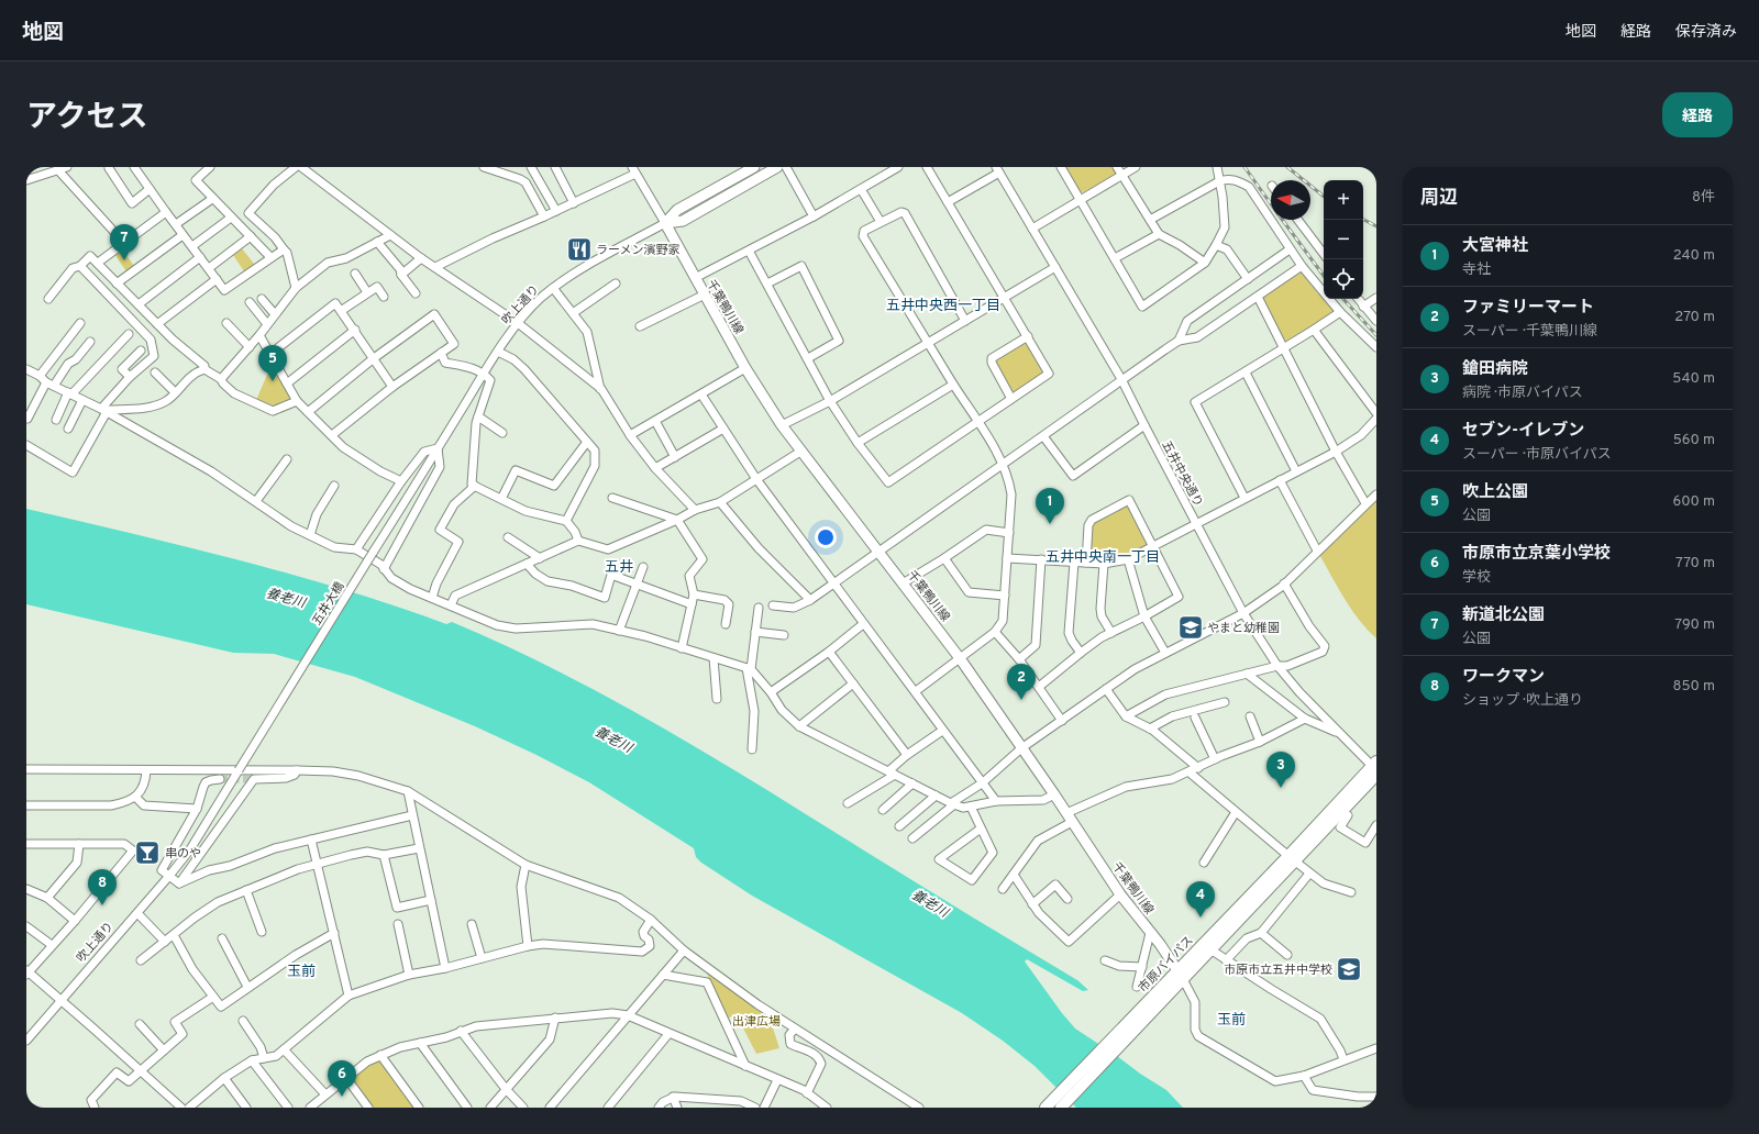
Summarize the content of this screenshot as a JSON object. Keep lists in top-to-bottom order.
{
  "streets": {
    "highway": ["市原バイパス"],
    "main road": ["吹上通り", "千葉鴨川線"],
    "street": ["五井中央通り", "五井大橋"]
  },
  "crossings": [
    ["吹上通り", "千葉鴨川線"],
    ["吹上通り", "五井大橋"],
    ["千葉鴨川線", "市原バイパス"],
    ["五井中央通り", "市原バイパス"]
  ],
  "districts": [
    "五井中央西一丁目",
    "五井中央南一丁目",
    "五井",
    "玉前",
    "玉前"
  ],
  "water": ["養老川"],
  "parks": ["出津広場"],
  "places": {
    "restaurant": ["ラーメン濱野家"],
    "school or university": ["やまと幼稚園", "市原市立五井中学校"],
    "bar": ["串のや"]
  },
  "north": "left",
  "page": {
    "header": "地図",
    "nav": ["地図", "経路", "保存済み"],
    "title": "アクセス",
    "buttons": "経路",
    "heading": ["周辺", "8件"],
    "map_buttons": ["+", "−"],
    "pins": [
      "7",
      "5",
      "1",
      "2",
      "3",
      "8",
      "4",
      "6"
    ],
    "list": [
      {
        "mark": "1",
        "name": "大宮神社",
        "note": "寺社",
        "value": "240 m"
      },
      {
        "mark": "2",
        "name": "ファミリーマート",
        "note": "スーパー · 千葉鴨川線",
        "value": "270 m"
      },
      {
        "mark": "3",
        "name": "鎗田病院",
        "note": "病院 · 市原バイパス",
        "value": "540 m"
      },
      {
        "mark": "4",
        "name": "セブン-イレブン",
        "note": "スーパー · 市原バイパス",
        "value": "560 m"
      },
      {
        "mark": "5",
        "name": "吹上公園",
        "note": "公園",
        "value": "600 m"
      },
      {
        "mark": "6",
        "name": "市原市立京葉小学校",
        "note": "学校",
        "value": "770 m"
      },
      {
        "mark": "7",
        "name": "新道北公園",
        "note": "公園",
        "value": "790 m"
      },
      {
        "mark": "8",
        "name": "ワークマン",
        "note": "ショップ · 吹上通り",
        "value": "850 m"
      }
    ]
  }
}
